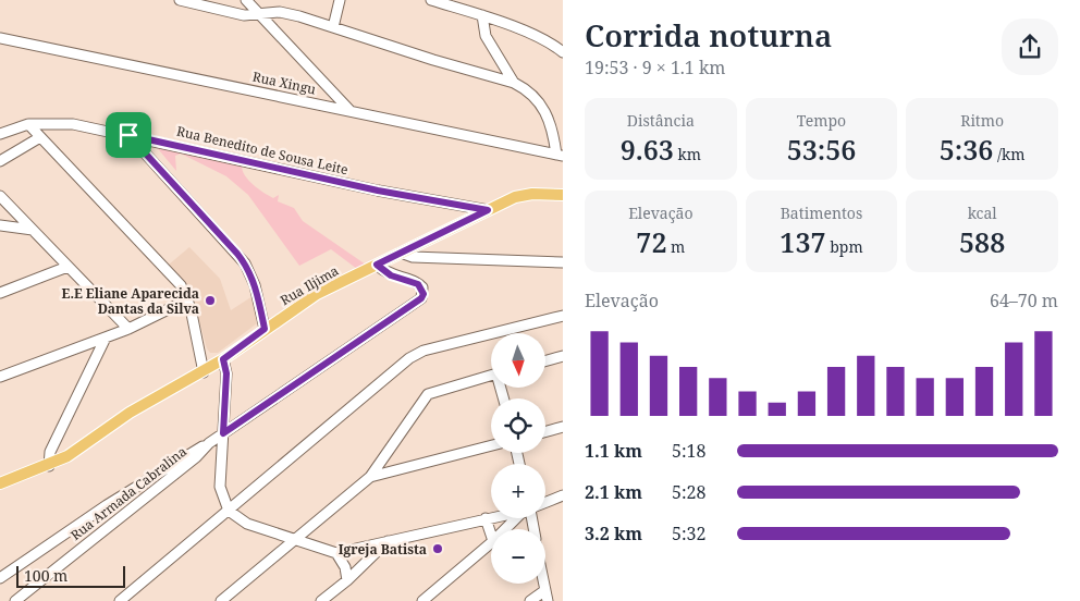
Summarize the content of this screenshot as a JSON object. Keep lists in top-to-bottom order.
{
  "streets": {
    "main road": ["Rua Iljima"],
    "street": ["Rua Xingu", "Rua Benedito de Sousa Leite", "Rua Armada Cabralina"]
  },
  "crossings": [
    ["Rua Benedito de Sousa Leite", "Rua Iljima"],
    ["Rua Iljima", "Rua Armada Cabralina"]
  ],
  "places": ["E.E Eliane Aparecida Dantas da Silva", "Igreja Batista"],
  "scale_bar": "100 m",
  "north": "bottom",
  "page": {
    "heading": ["Corrida noturna", "19:53 · 9 × 1.1 km"],
    "stats": [
      ["Distância", "9.63 km"],
      ["Tempo", "53:56"],
      ["Ritmo", "5:36 /km"],
      ["Elevação", "72 m"],
      ["Batimentos", "137 bpm"],
      ["kcal", "588"]
    ],
    "chart": ["Elevação", "64–70 m"],
    "map_buttons": ["+", "−"],
    "list": [
      {
        "name": "1.1 km",
        "note": "5:18"
      },
      {
        "name": "2.1 km",
        "note": "5:28"
      },
      {
        "name": "3.2 km",
        "note": "5:32"
      }
    ],
    "scale": "100 m"
  }
}
